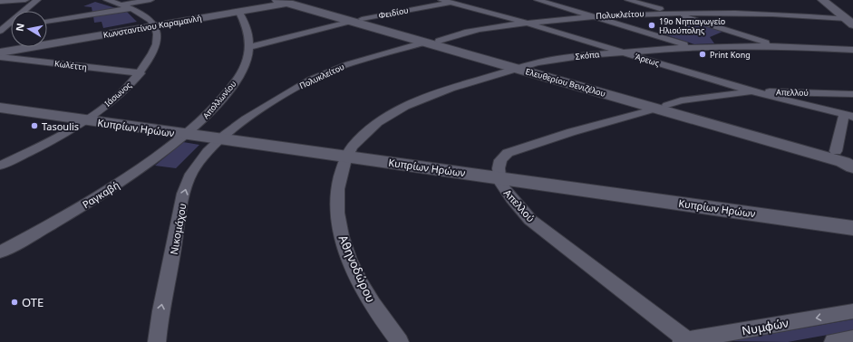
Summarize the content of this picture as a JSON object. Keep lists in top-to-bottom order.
{
  "streets": {
    "main road": ["Κωνσταντίνου Καραμανλή", "Ελευθερίου Βενιζέλου", "Κυπρίων Ηρώων"],
    "street": [
      "Φειδίου",
      "Πολυκλείτου",
      "Σκόπα",
      "Άρεως",
      "Κωλέττη",
      "Απελλού",
      "Ιάσωνος",
      "Απολλωνίου",
      "Ραγκαβή",
      "Νικομάχου",
      "Αθηνοδώρου",
      "Νυμφών"
    ]
  },
  "crossings": [
    ["Φειδίου", "Άρεως"],
    ["Φειδίου", "Ελευθερίου Βενιζέλου"],
    ["Φειδίου", "Απολλωνίου"],
    ["Πολυκλείτου", "Άρεως"],
    ["Πολυκλείτου", "Ελευθερίου Βενιζέλου"],
    ["Πολυκλείτου", "Κυπρίων Ηρώων"],
    ["Πολυκλείτου", "Νικομάχου"],
    ["Κωνσταντίνου Καραμανλή", "Ελευθερίου Βενιζέλου"],
    ["Κωνσταντίνου Καραμανλή", "Ιάσωνος"],
    ["Κωνσταντίνου Καραμανλή", "Απολλωνίου"],
    ["Σκόπα", "Άρεως"],
    ["Σκόπα", "Ελευθερίου Βενιζέλου"],
    ["Σκόπα", "Κυπρίων Ηρώων"],
    ["Σκόπα", "Αθηνοδώρου"],
    ["Άρεως", "Απελλού"],
    ["Κωλέττη", "Ιάσωνος"],
    ["Ελευθερίου Βενιζέλου", "Απελλού"],
    ["Απελλού", "Κυπρίων Ηρώων"],
    ["Απελλού", "Νυμφών"],
    ["Ιάσωνος", "Κυπρίων Ηρώων"],
    ["Απολλωνίου", "Κυπρίων Ηρώων"],
    ["Απολλωνίου", "Ραγκαβή"],
    ["Κυπρίων Ηρώων", "Ραγκαβή"],
    ["Κυπρίων Ηρώων", "Νικομάχου"],
    ["Κυπρίων Ηρώων", "Αθηνοδώρου"]
  ],
  "one_way": ["Νικομάχου", "Νυμφών"],
  "places": [
    "19ο Νηπιαγωγείο Ηλιούπολης",
    "Print Kong",
    "Tasoulis",
    "ΟΤΕ"
  ],
  "north": "left"
}
